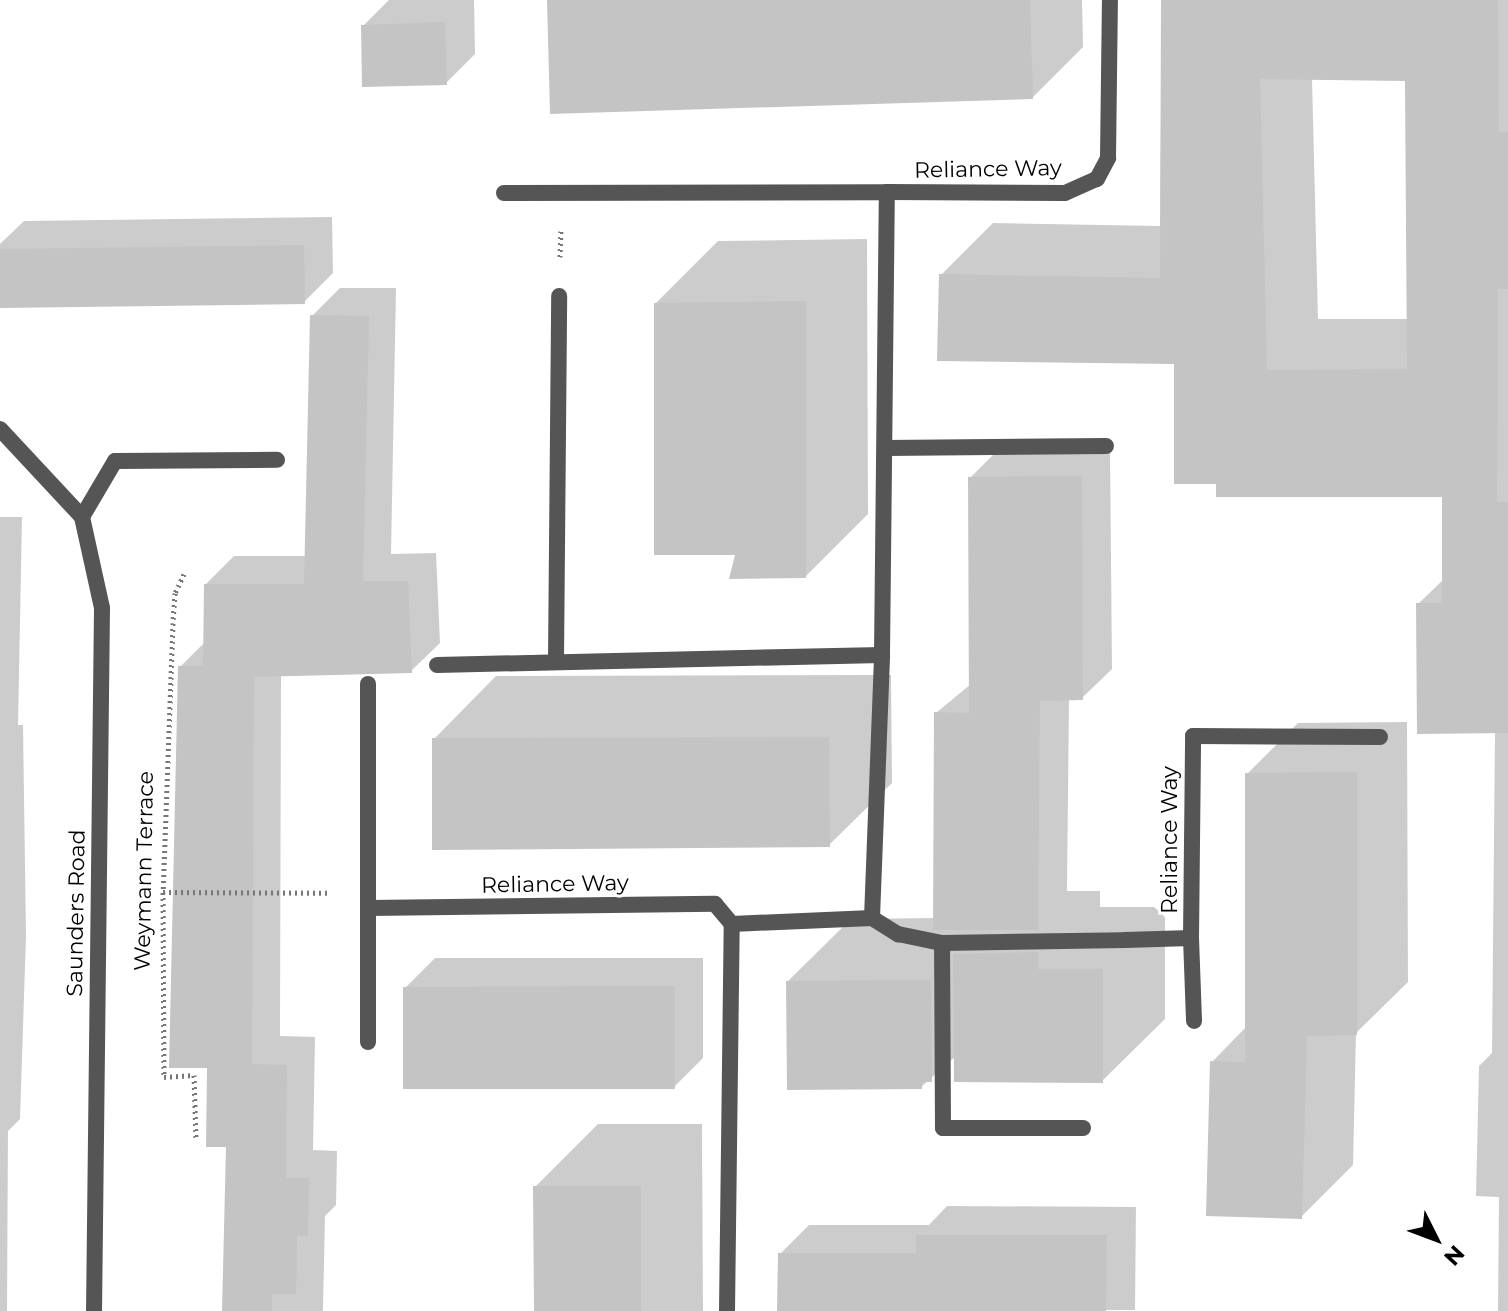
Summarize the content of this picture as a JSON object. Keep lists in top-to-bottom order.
{
  "streets": {
    "street": ["Reliance Way", "Saunders Road"],
    "path": ["Weymann Terrace"]
  },
  "north": "bottom right"
}
